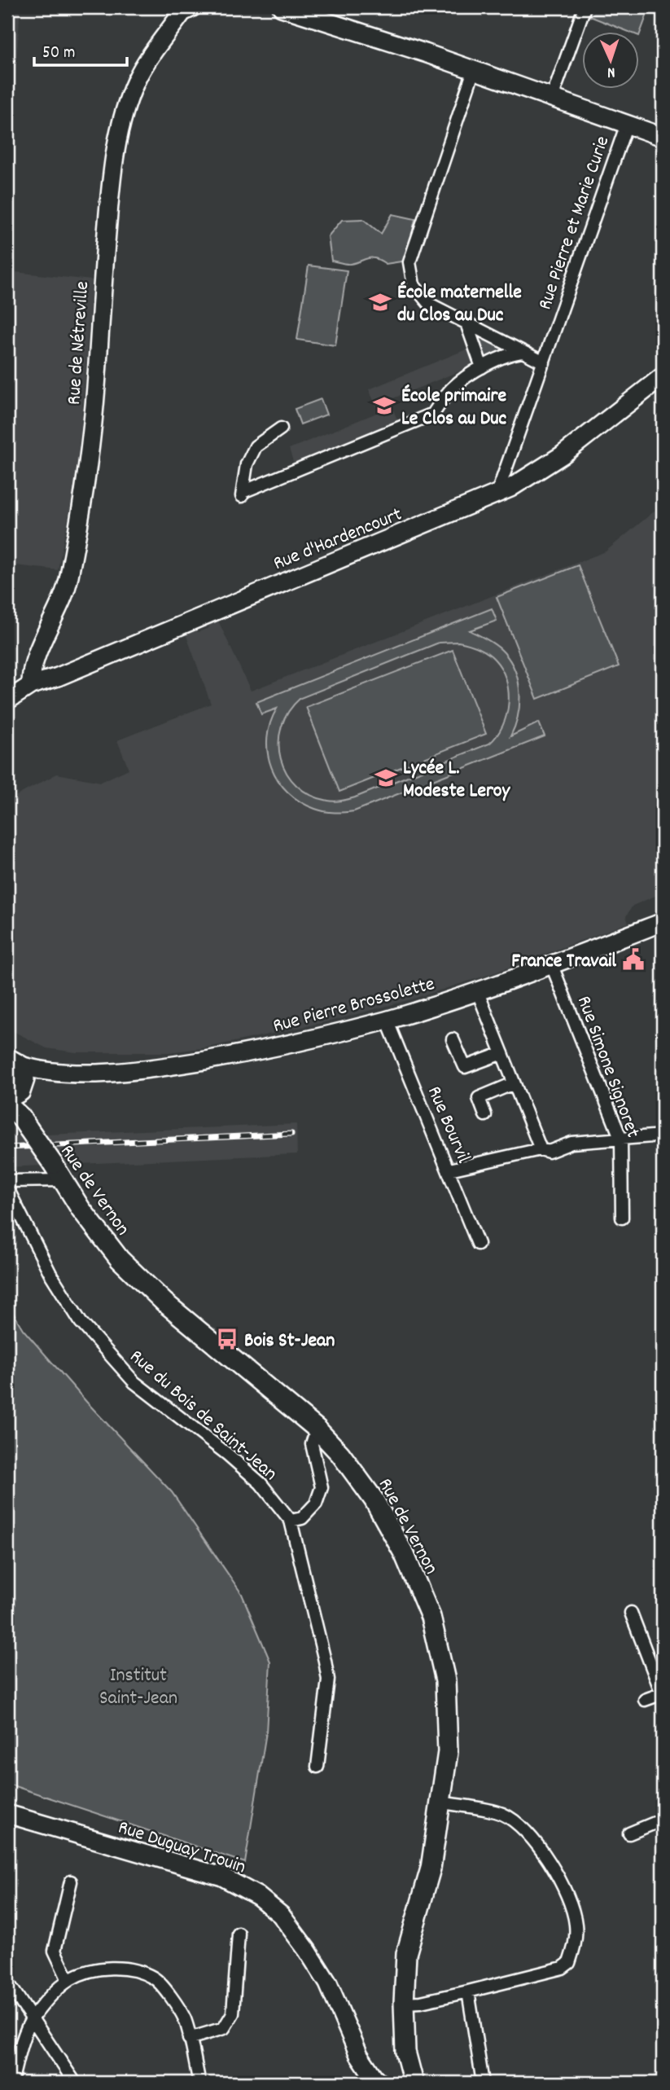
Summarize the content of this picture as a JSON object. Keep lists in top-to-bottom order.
{
  "streets": {
    "main road": ["Rue de Vernon"],
    "street": [
      "Rue Pierre et Marie Curie",
      "Rue de Nétreville",
      "Rue d'Hardencourt",
      "Rue Pierre Brossolette",
      "Rue Simone Signoret",
      "Rue Bourvil",
      "Rue du Bois de Saint-Jean",
      "Rue Duguay Trouin"
    ]
  },
  "crossings": [
    ["Rue Pierre et Marie Curie", "Rue d'Hardencourt"],
    ["Rue de Nétreville", "Rue d'Hardencourt"],
    ["Rue Pierre Brossolette", "Rue Simone Signoret"],
    ["Rue Pierre Brossolette", "Rue Bourvil"],
    ["Rue Pierre Brossolette", "Rue de Vernon"]
  ],
  "parks": ["Institut Saint-Jean"],
  "places": {
    "school or university": ["École maternelle du Clos au Duc", "École primaire Le Clos au Duc", "Lycée L. Modeste Leroy"],
    "public building": ["France Travail"],
    "bus stop": ["Bois St-Jean"]
  },
  "scale_bar": "50 m",
  "north": "bottom"
}
